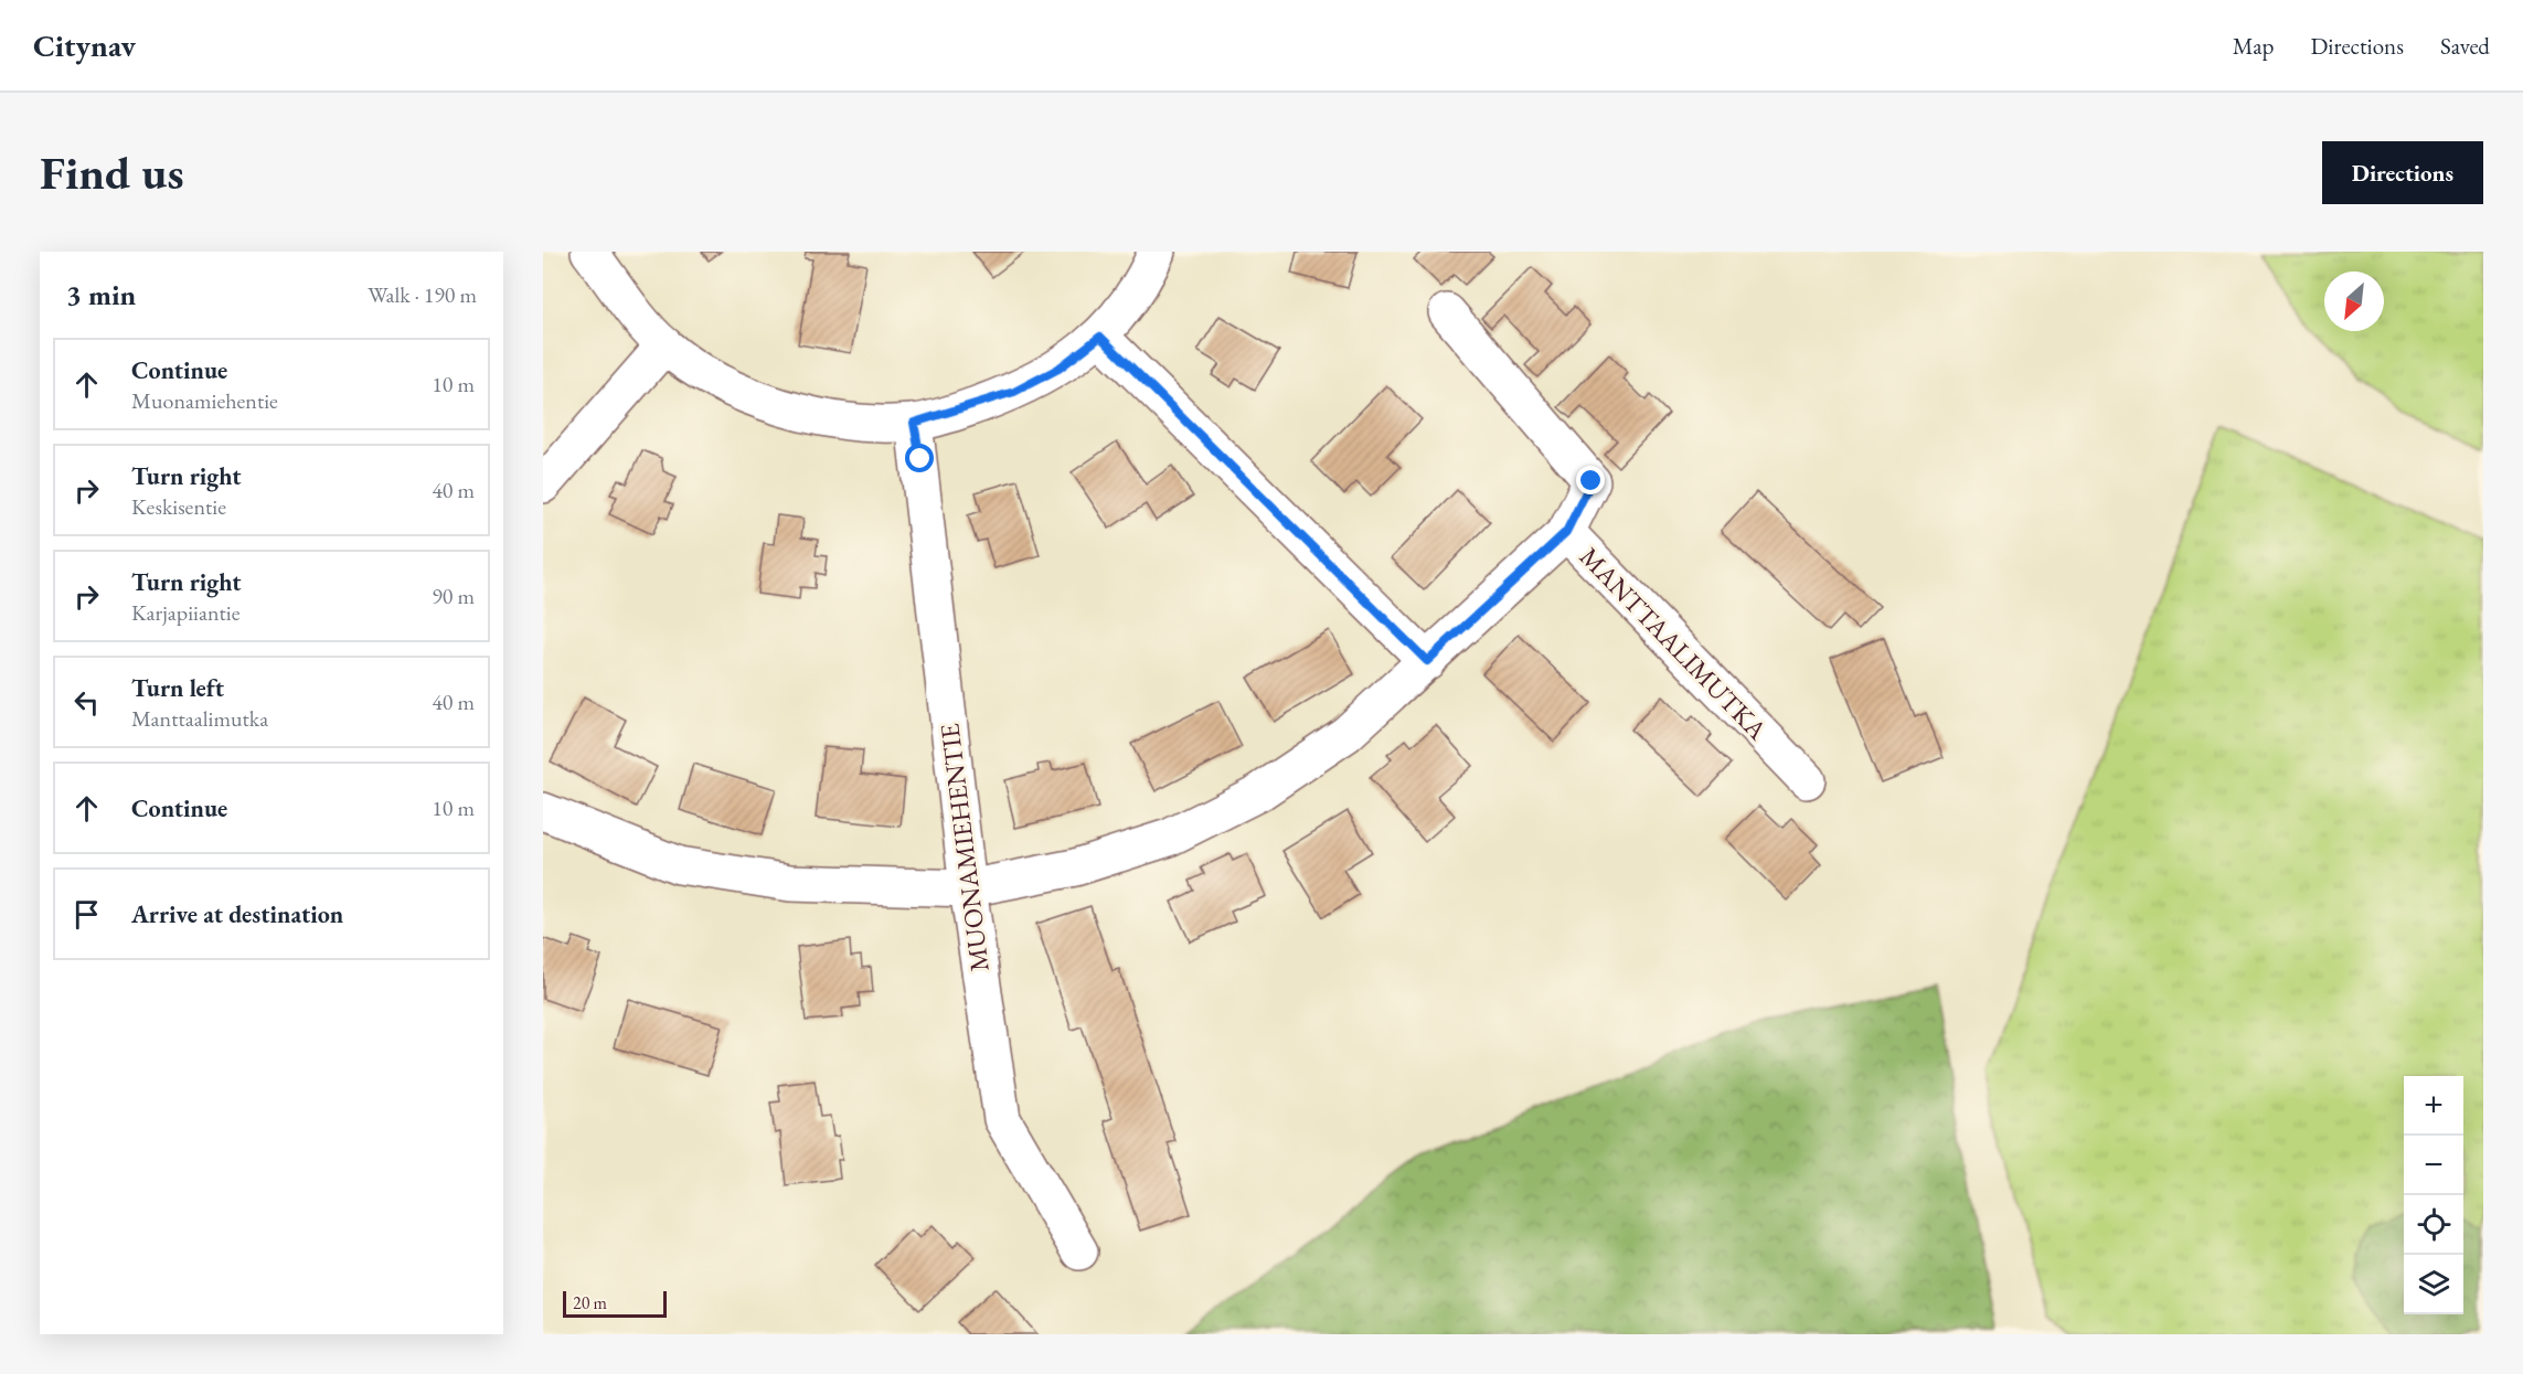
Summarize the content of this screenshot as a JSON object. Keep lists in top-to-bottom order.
{
  "streets": {
    "street": ["MANTTAALIMUTKA", "MUONAMIEHENTIE"]
  },
  "crossings": [
    ["MANTTAALIMUTKA", "MUONAMIEHENTIE"]
  ],
  "scale_bar": "20 m",
  "north": "bottom left",
  "page": {
    "header": "Citynav",
    "nav": ["Map", "Directions", "Saved"],
    "buttons": "Directions",
    "title": "Find us",
    "heading": ["3 min", "Walk · 190 m"],
    "list": [
      ["Continue", "Muonamiehentie", "10 m"],
      ["Turn right", "Keskisentie", "40 m"],
      ["Turn right", "Karjapiiantie", "90 m"],
      ["Turn left", "Manttaalimutka", "40 m"],
      ["Continue", "10 m"],
      "Arrive at destination"
    ],
    "map_buttons": ["+", "−"],
    "scale": "20 m"
  }
}
